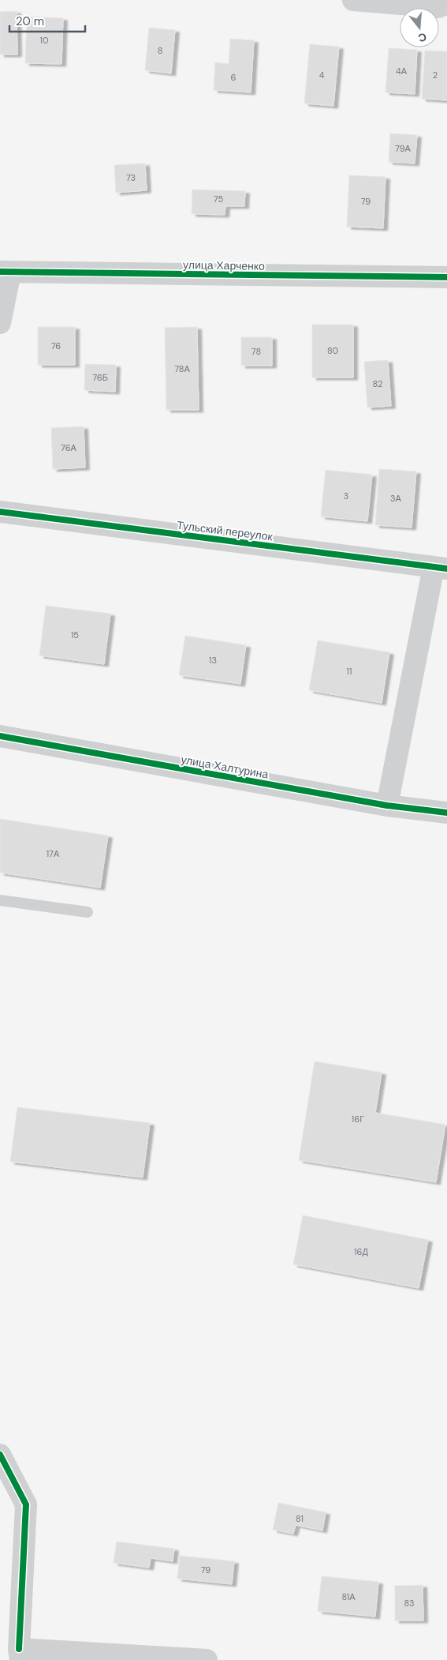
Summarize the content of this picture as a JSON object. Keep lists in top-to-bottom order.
{
  "streets": {
    "street": ["улица Харченко", "Тульский переулок", "улица Халтурина"]
  },
  "house_numbers": [
    "10",
    "8",
    "4А",
    "4",
    "2",
    "6",
    "79А",
    "73",
    "75",
    "79",
    "76",
    "80",
    "78",
    "78А",
    "76Б",
    "82",
    "76А",
    "3",
    "3А",
    "15",
    "13",
    "11",
    "17А",
    "16Г",
    "16Д",
    "81",
    "79",
    "81А",
    "83"
  ],
  "scale_bar": "20 m",
  "north": "bottom"
}
